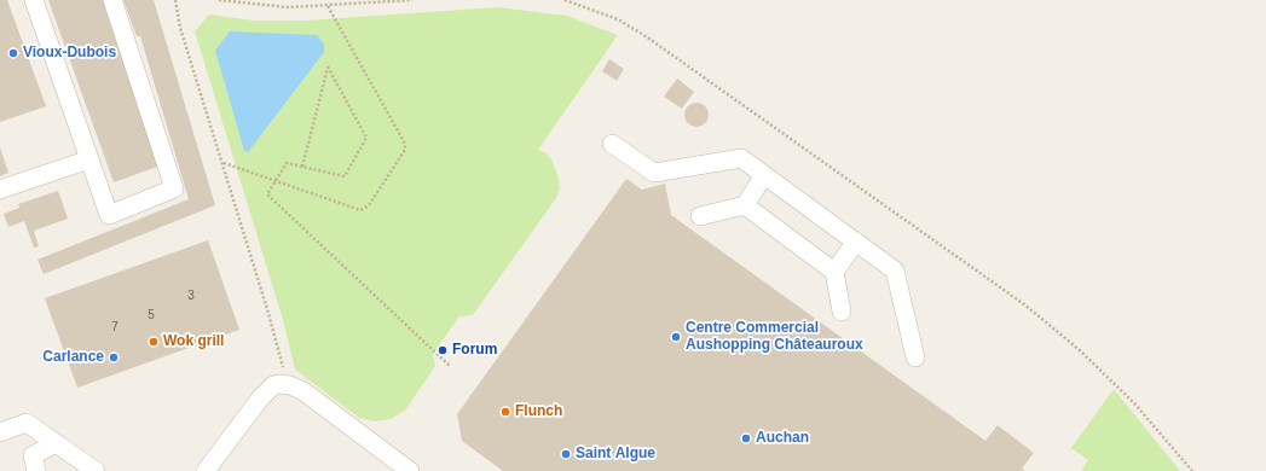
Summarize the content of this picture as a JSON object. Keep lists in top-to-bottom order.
{
  "places": [
    "Vioux-Dubois",
    "Centre Commercial Aushopping Châteauroux",
    "Wok grill",
    "Forum",
    "Carlance",
    "Flunch",
    "Auchan",
    "Saint Algue"
  ],
  "house_numbers": ["3", "5", "7"]
}
